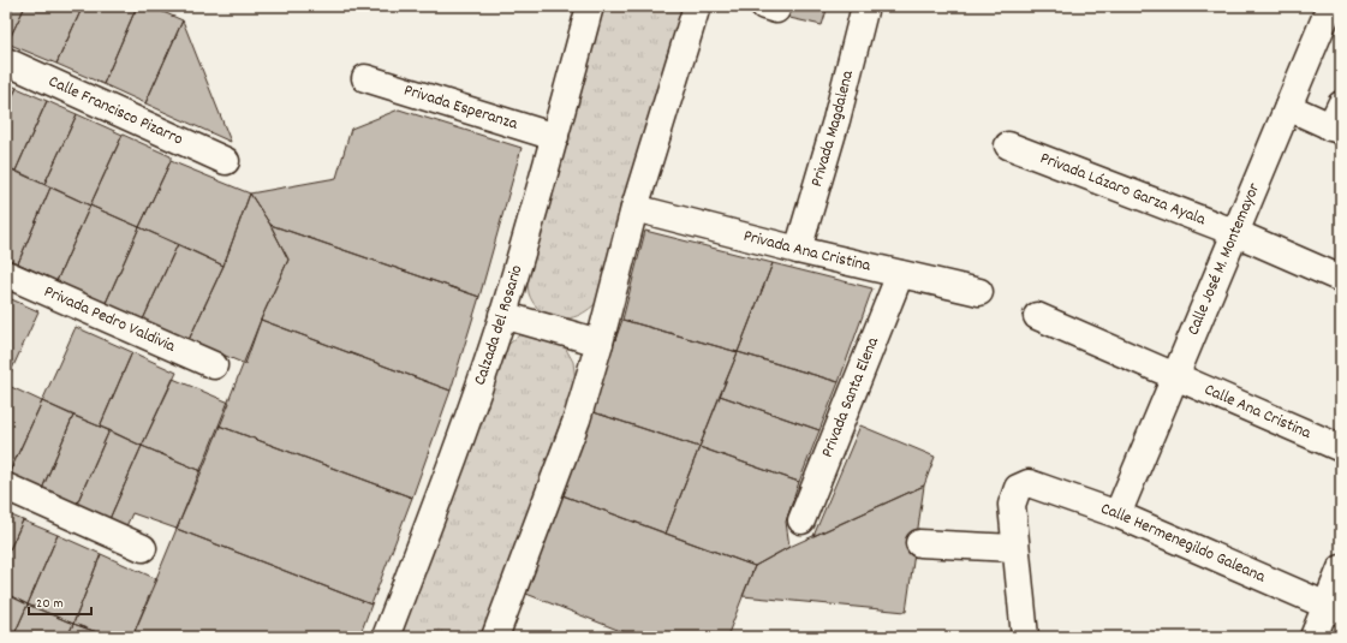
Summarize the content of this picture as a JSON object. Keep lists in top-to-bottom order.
{
  "streets": {
    "street": [
      "Privada Esperanza",
      "Calle Francisco Pizarro",
      "Privada Magdalena",
      "Privada Lázaro Garza Ayala",
      "Privada Ana Cristina",
      "Calle José M. Montemayor",
      "Privada Pedro Valdivia",
      "Calzada del Rosario",
      "Privada Santa Elena",
      "Calle Ana Cristina",
      "Calle Hermenegildo Galeana"
    ]
  },
  "crossings": [
    ["Privada Esperanza", "Calzada del Rosario"],
    ["Privada Magdalena", "Privada Ana Cristina"],
    ["Privada Lázaro Garza Ayala", "Calle José M. Montemayor"],
    ["Privada Ana Cristina", "Privada Santa Elena"],
    ["Calle José M. Montemayor", "Calle Ana Cristina"],
    ["Calle José M. Montemayor", "Calle Hermenegildo Galeana"]
  ],
  "scale_bar": "20 m"
}
